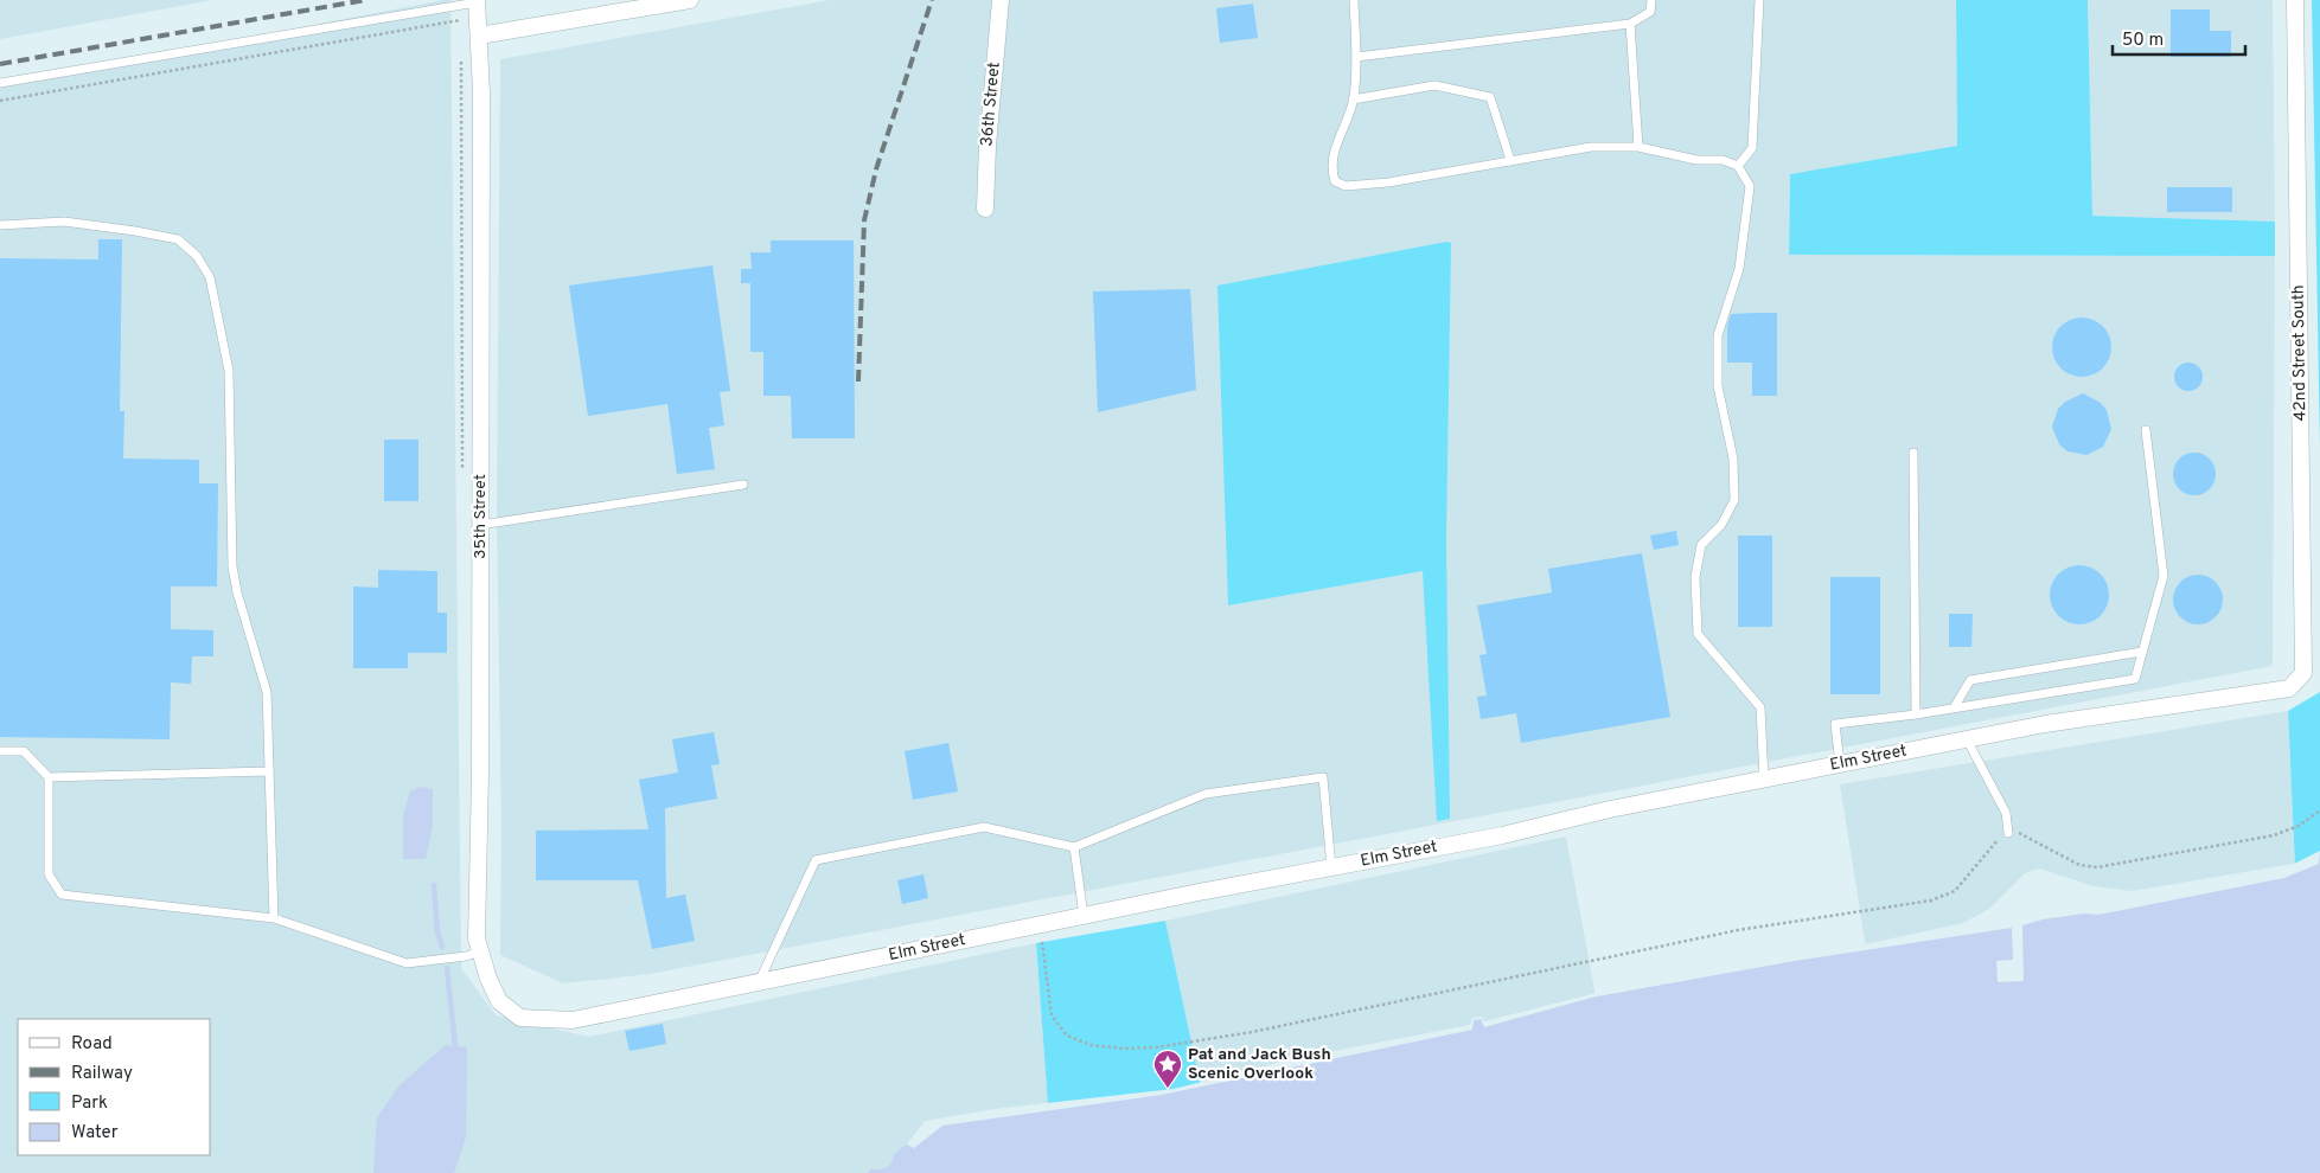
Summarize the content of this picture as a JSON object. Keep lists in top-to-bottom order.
{
  "streets": {
    "street": [
      "36th Street",
      "42nd Street South",
      "35th Street",
      "Elm Street"
    ]
  },
  "crossings": [
    ["42nd Street South", "Elm Street"],
    ["35th Street", "Elm Street"]
  ],
  "places": {
    "place": ["Pat and Jack Bush Scenic Overlook"]
  },
  "legend": [
    "Road",
    "Railway",
    "Park",
    "Water"
  ],
  "scale_bar": "50 m"
}
